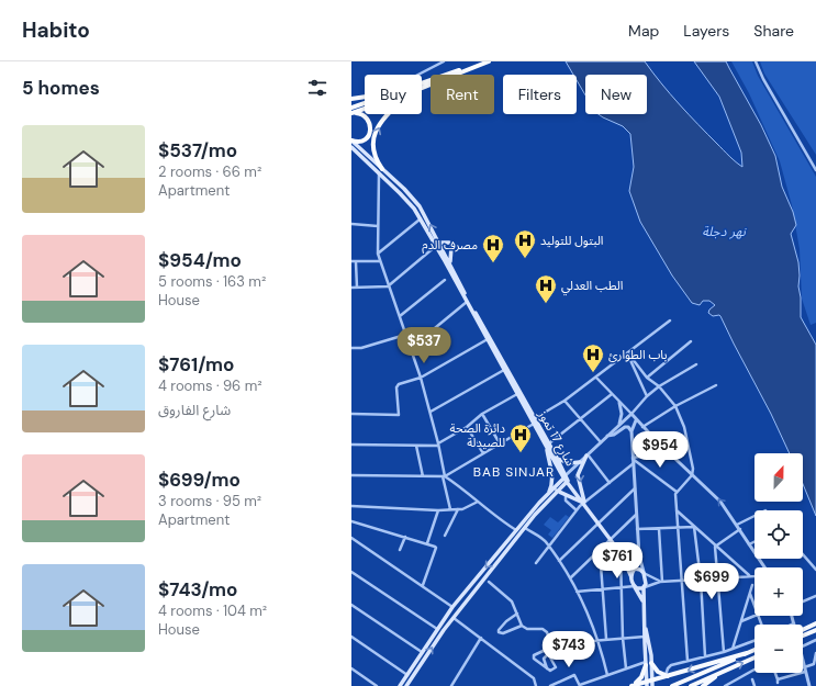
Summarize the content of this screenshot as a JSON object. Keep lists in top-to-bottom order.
{
  "streets": {
    "main road": ["شارع 17 تموز"]
  },
  "districts": ["BAB SINJAR"],
  "water": ["نهر دجلة"],
  "places": {
    "hospital": [
      "البتول للتوليد",
      "مصرف الدم",
      "الطب العدلي",
      "باب الطوارئ",
      "دائرة الصحة للصيدلة"
    ]
  },
  "north": "top",
  "page": {
    "header": "Habito",
    "nav": ["Map", "Layers", "Share"],
    "heading": "5 homes",
    "chip": [
      "Buy",
      "Rent",
      "Filters",
      "New"
    ],
    "list": [
      {
        "name": "$537/mo",
        "note": "2 rooms · 66 m² · Apartment"
      },
      {
        "name": "$954/mo",
        "note": "5 rooms · 163 m² · House"
      },
      {
        "name": "$761/mo",
        "note": "4 rooms · 96 m² · شارع الفاروق"
      },
      {
        "name": "$699/mo",
        "note": "3 rooms · 95 m² · Apartment"
      },
      {
        "name": "$743/mo",
        "note": "4 rooms · 104 m² · House"
      }
    ],
    "price": [
      "$537",
      "$954",
      "$761",
      "$699",
      "$743"
    ],
    "map_buttons": ["+", "−"]
  }
}
